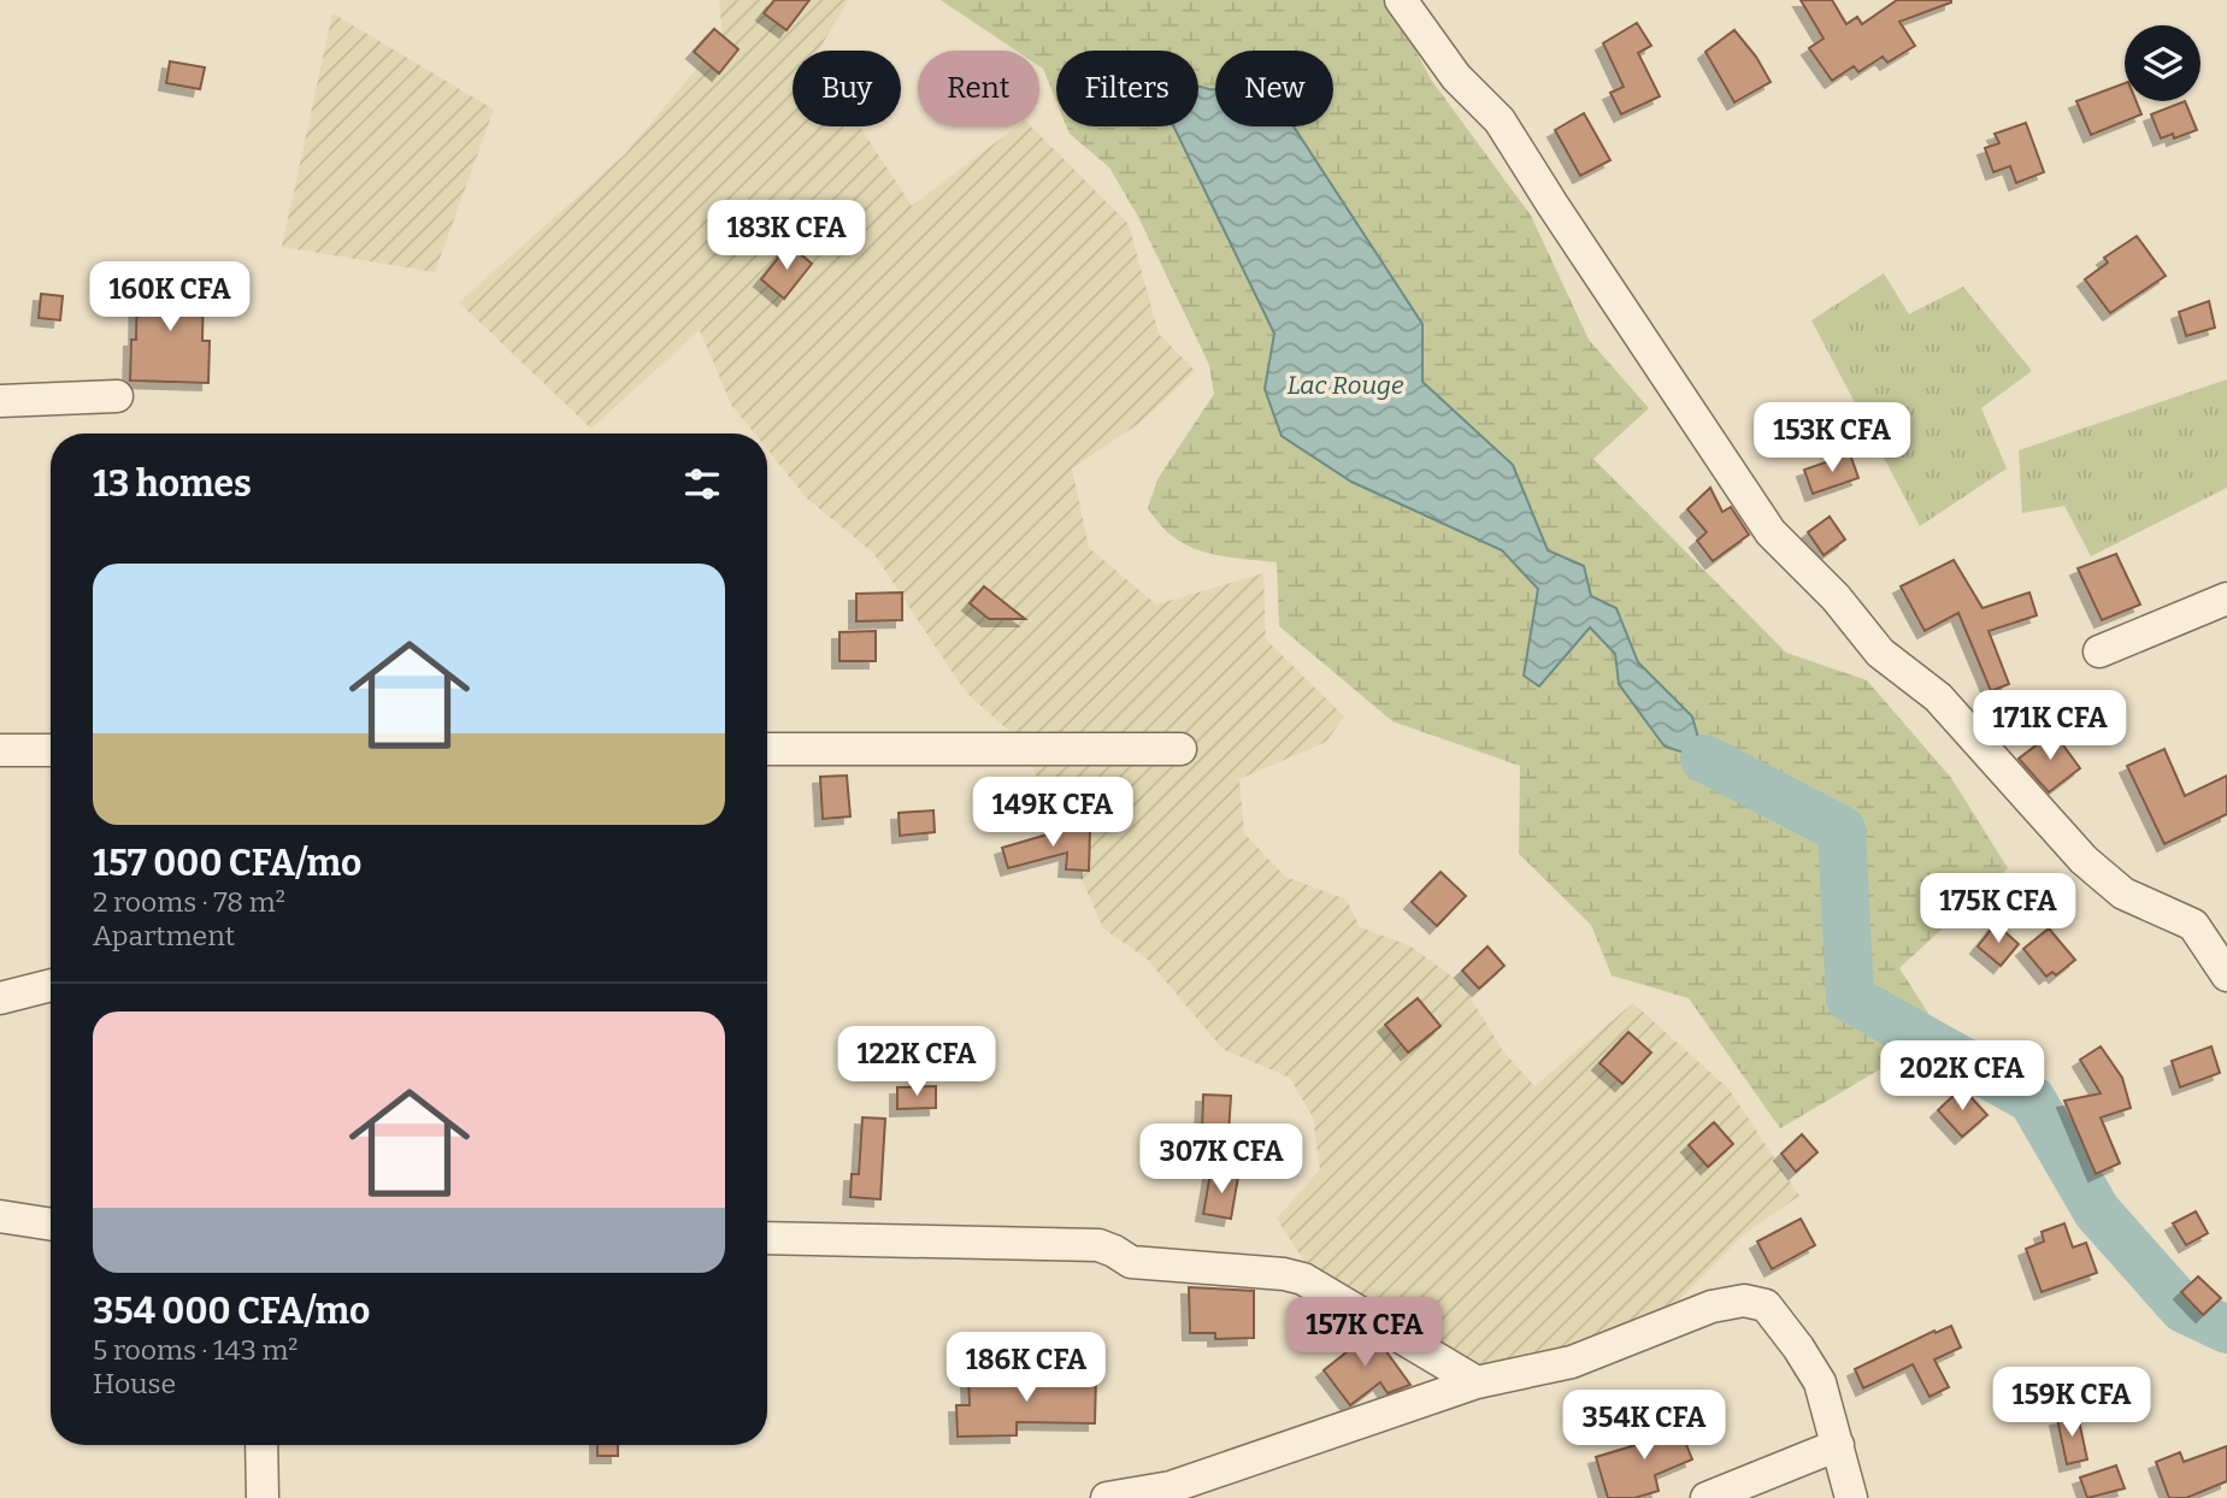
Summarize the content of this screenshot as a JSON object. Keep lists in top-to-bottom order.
{
  "water": ["Lac Rouge"],
  "page": {
    "chip": [
      "Buy",
      "Rent",
      "Filters",
      "New"
    ],
    "price": [
      "183K CFA",
      "160K CFA",
      "153K CFA",
      "171K CFA",
      "149K CFA",
      "175K CFA",
      "122K CFA",
      "202K CFA",
      "307K CFA",
      "157K CFA",
      "186K CFA",
      "159K CFA",
      "354K CFA"
    ],
    "heading": "13 homes",
    "list": [
      {
        "name": "157 000 CFA/mo",
        "note": "2 rooms · 78 m² · Apartment"
      },
      {
        "name": "354 000 CFA/mo",
        "note": "5 rooms · 143 m² · House"
      }
    ]
  }
}
